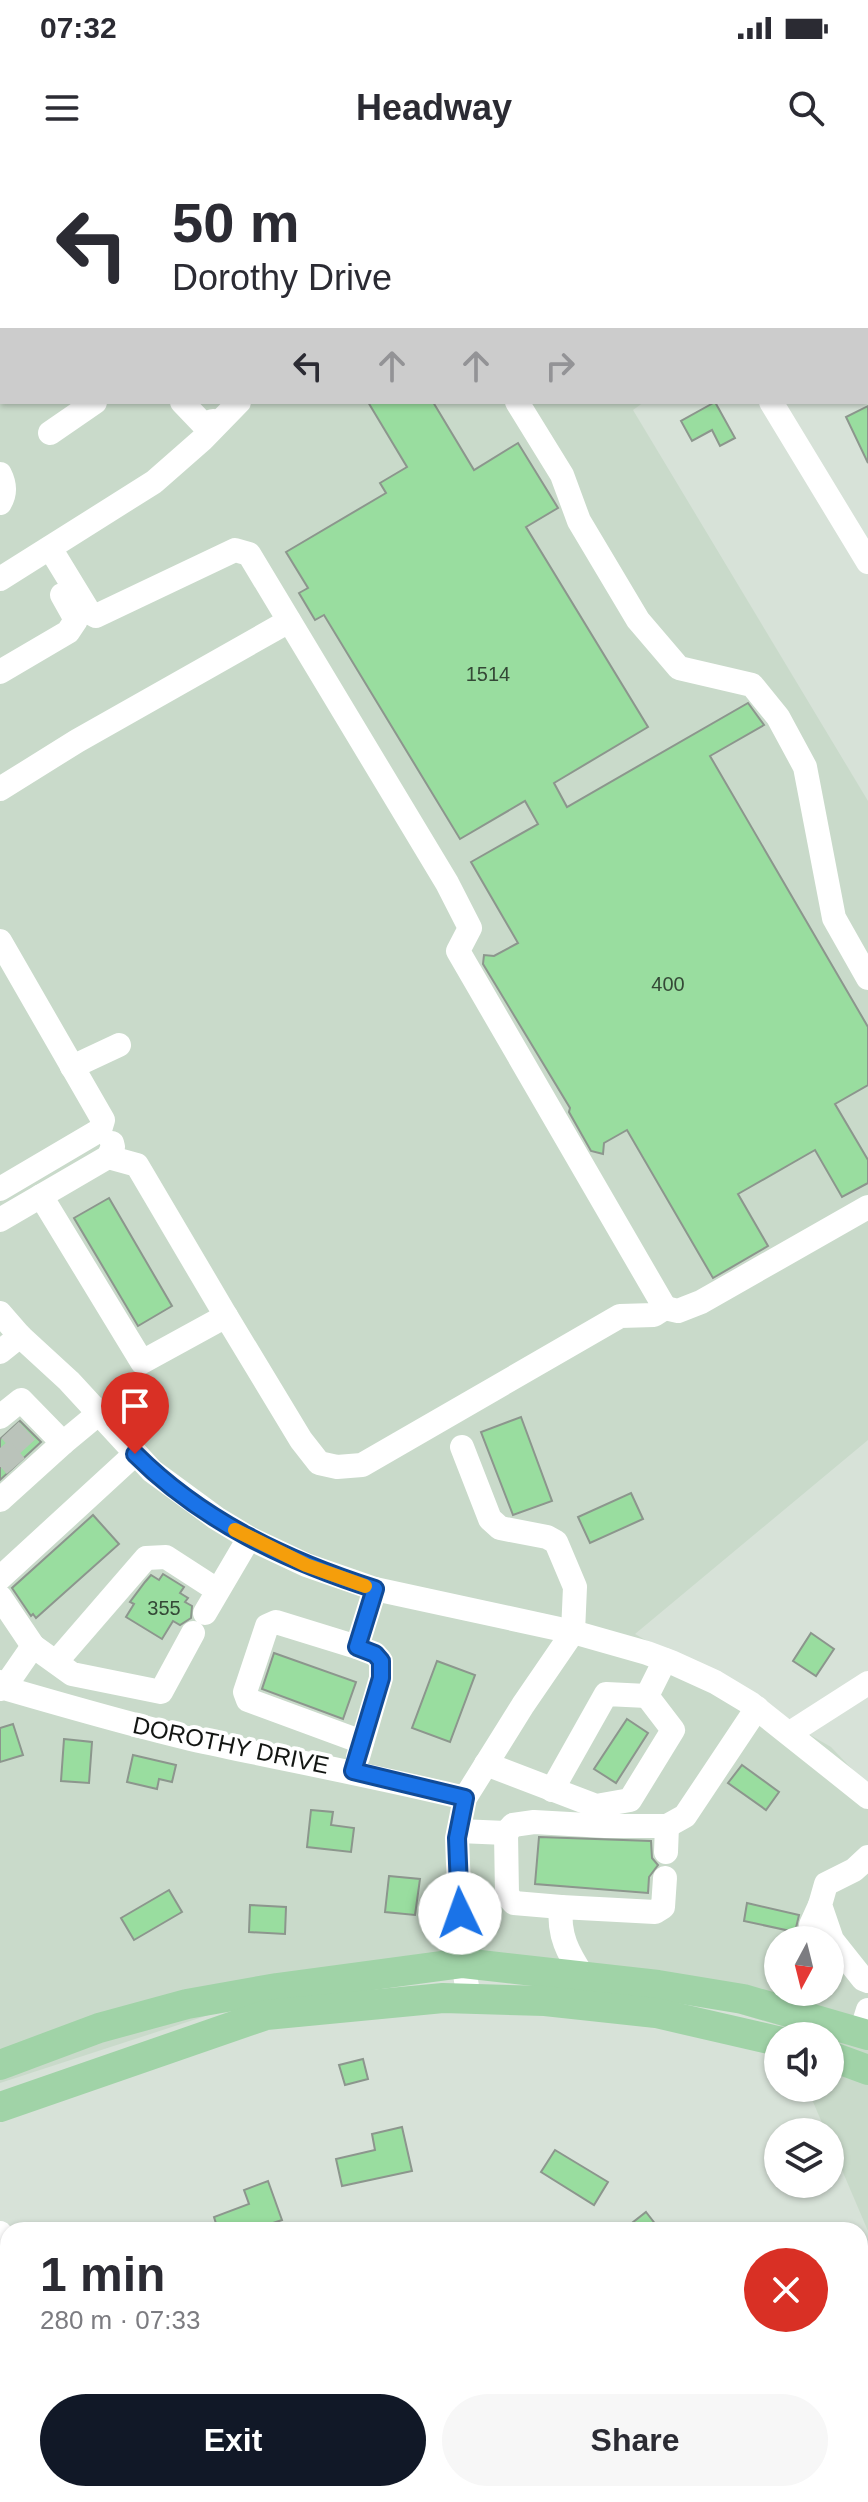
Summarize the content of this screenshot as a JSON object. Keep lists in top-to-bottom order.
{
  "streets": {
    "street": ["DOROTHY DRIVE"]
  },
  "house_numbers": ["1514", "400", "355"],
  "north": "bottom",
  "page": {
    "status": "07:32",
    "header": "Headway",
    "turn": ["50 m", "Dorothy Drive"],
    "heading": ["1 min", "280 m · 07:33"],
    "buttons": ["Exit", "Share"]
  }
}
